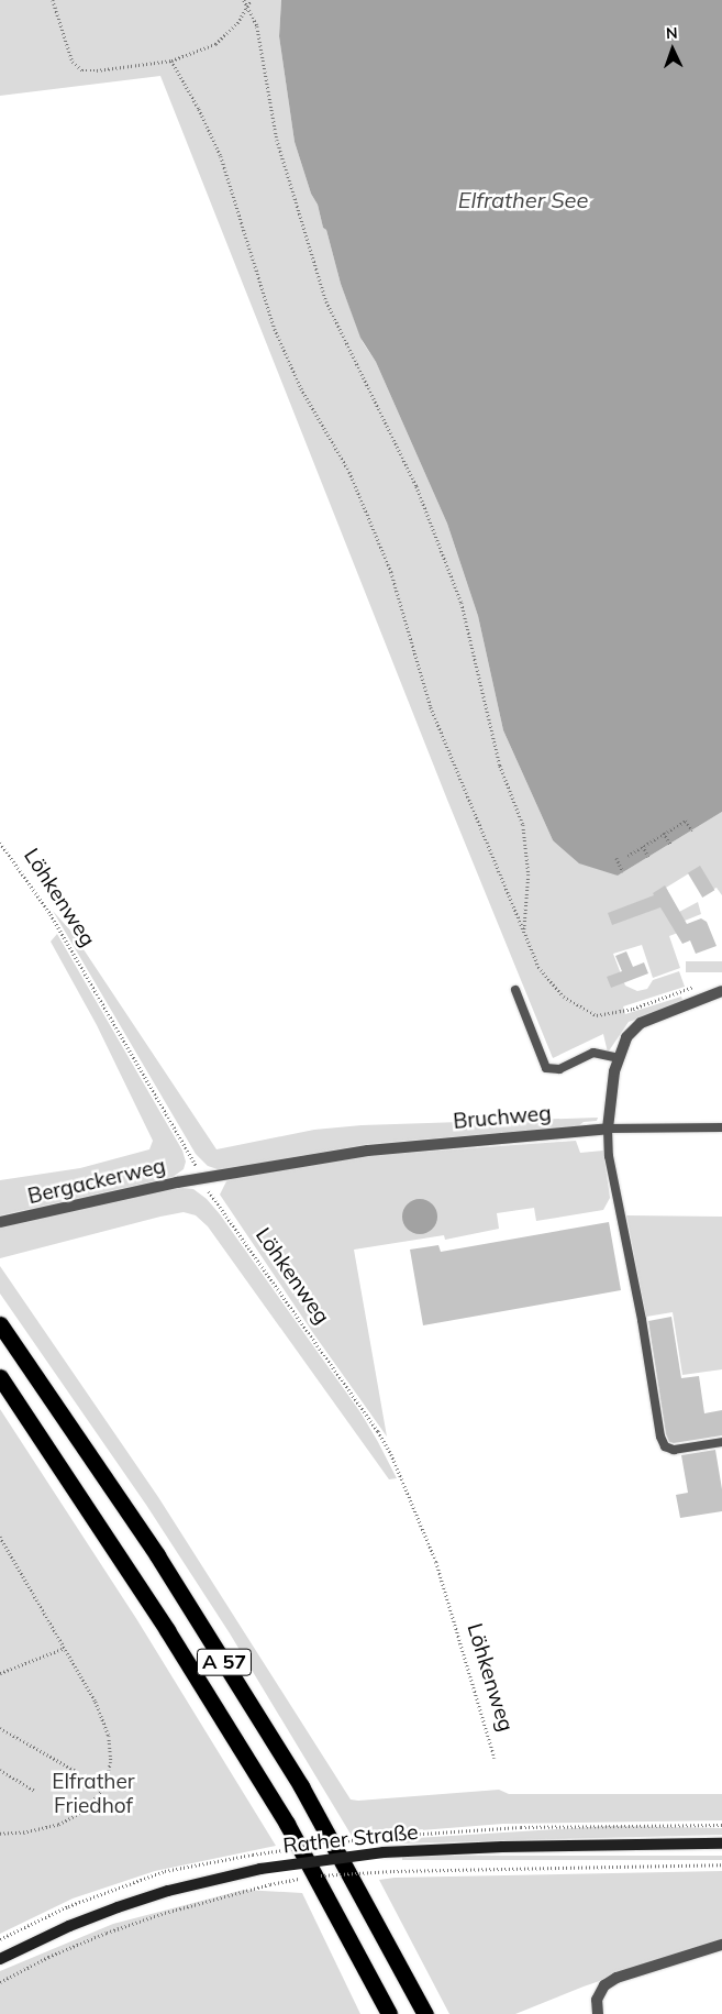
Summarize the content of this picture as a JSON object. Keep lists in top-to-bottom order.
{
  "streets": {
    "highway": ["A 57"],
    "main road": ["Rather Straße"],
    "street": ["Bruchweg", "Bergackerweg"],
    "path": ["Löhkenweg"]
  },
  "crossings": [
    ["Löhkenweg", "Bruchweg"],
    ["Löhkenweg", "Bergackerweg"],
    ["Bruchweg", "Bergackerweg"]
  ],
  "water": ["Elfrather See"],
  "parks": ["Elfrather Friedhof"],
  "north": "top"
}
